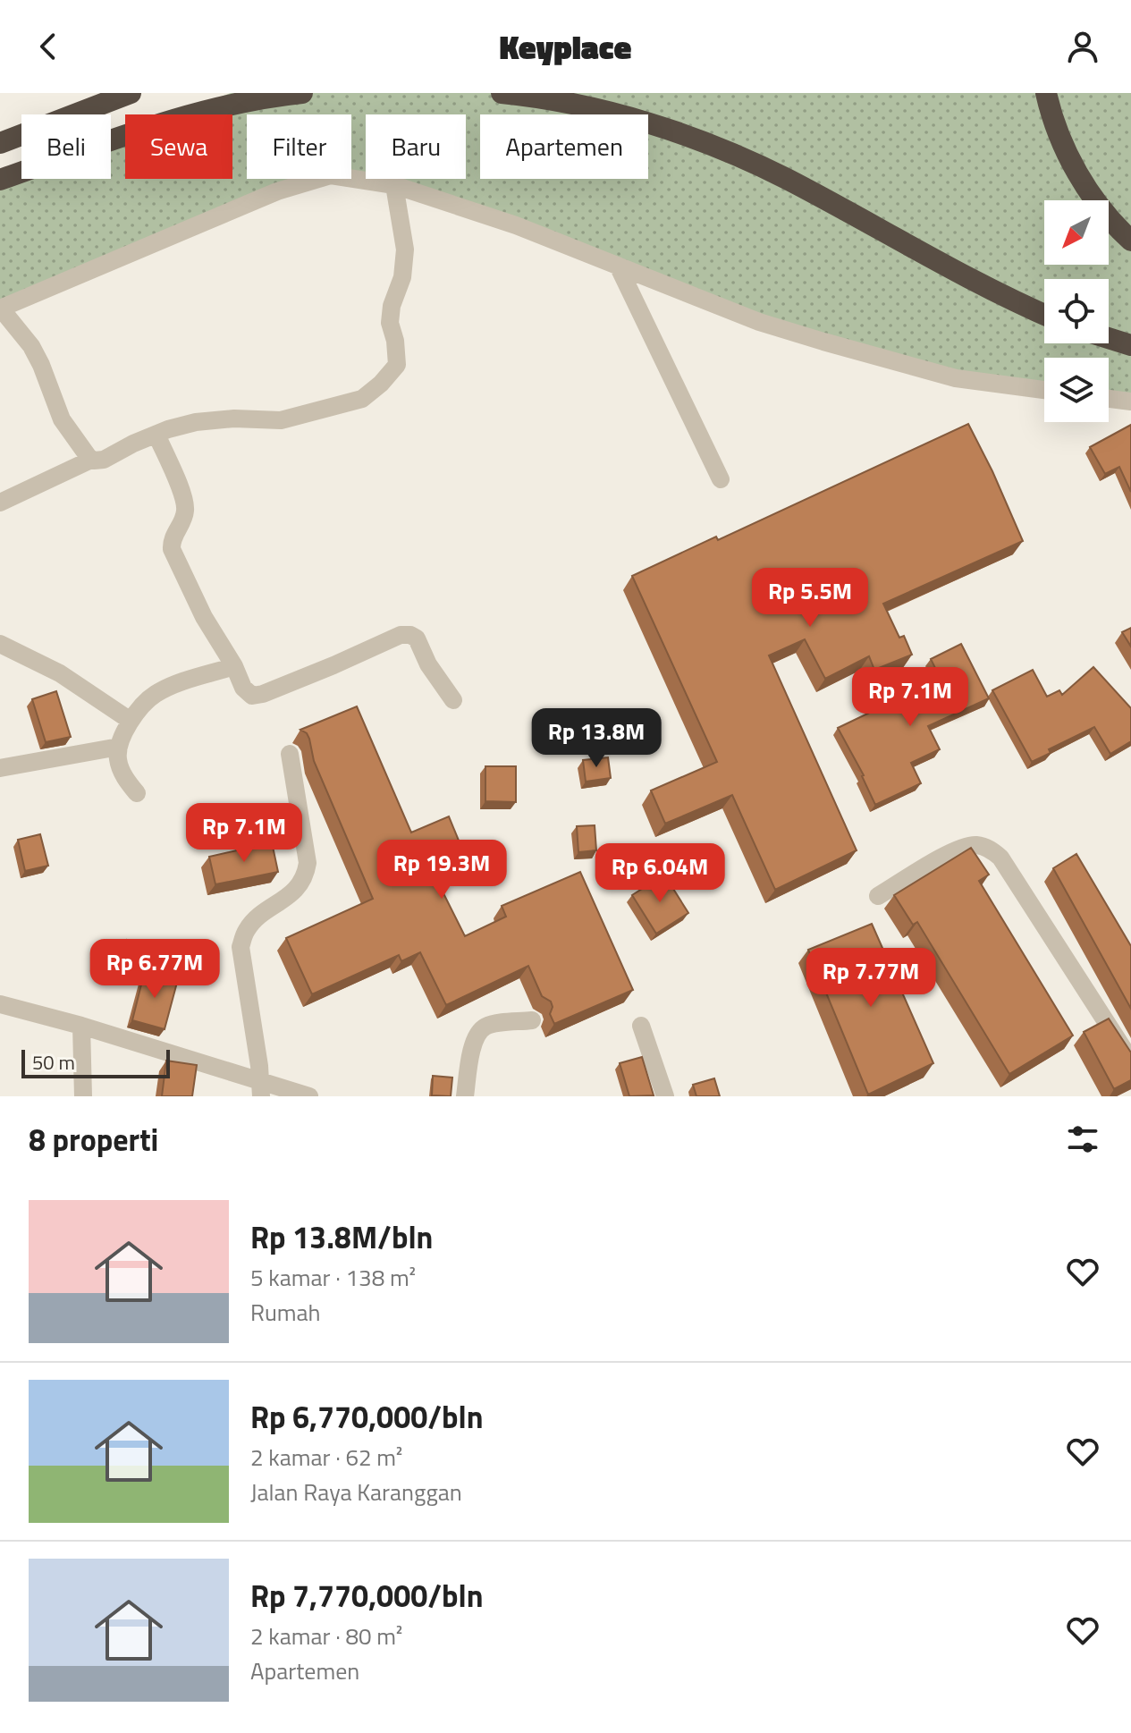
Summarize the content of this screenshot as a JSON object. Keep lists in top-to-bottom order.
{
  "scale_bar": "50 m",
  "north": "bottom left",
  "page": {
    "header": "Keyplace",
    "chip": [
      "Beli",
      "Sewa",
      "Filter",
      "Baru",
      "Apartemen"
    ],
    "price": [
      "Rp 5.5M",
      "Rp 7.1M",
      "Rp 13.8M",
      "Rp 7.1M",
      "Rp 19.3M",
      "Rp 6.04M",
      "Rp 6.77M",
      "Rp 7.77M"
    ],
    "scale": "50 m",
    "heading": "8 properti",
    "list": [
      {
        "name": "Rp 13.8M/bln",
        "note": "5 kamar · 138 m² · Rumah"
      },
      {
        "name": "Rp 6,770,000/bln",
        "note": "2 kamar · 62 m² · Jalan Raya Karanggan"
      },
      {
        "name": "Rp 7,770,000/bln",
        "note": "2 kamar · 80 m² · Apartemen"
      }
    ]
  }
}
